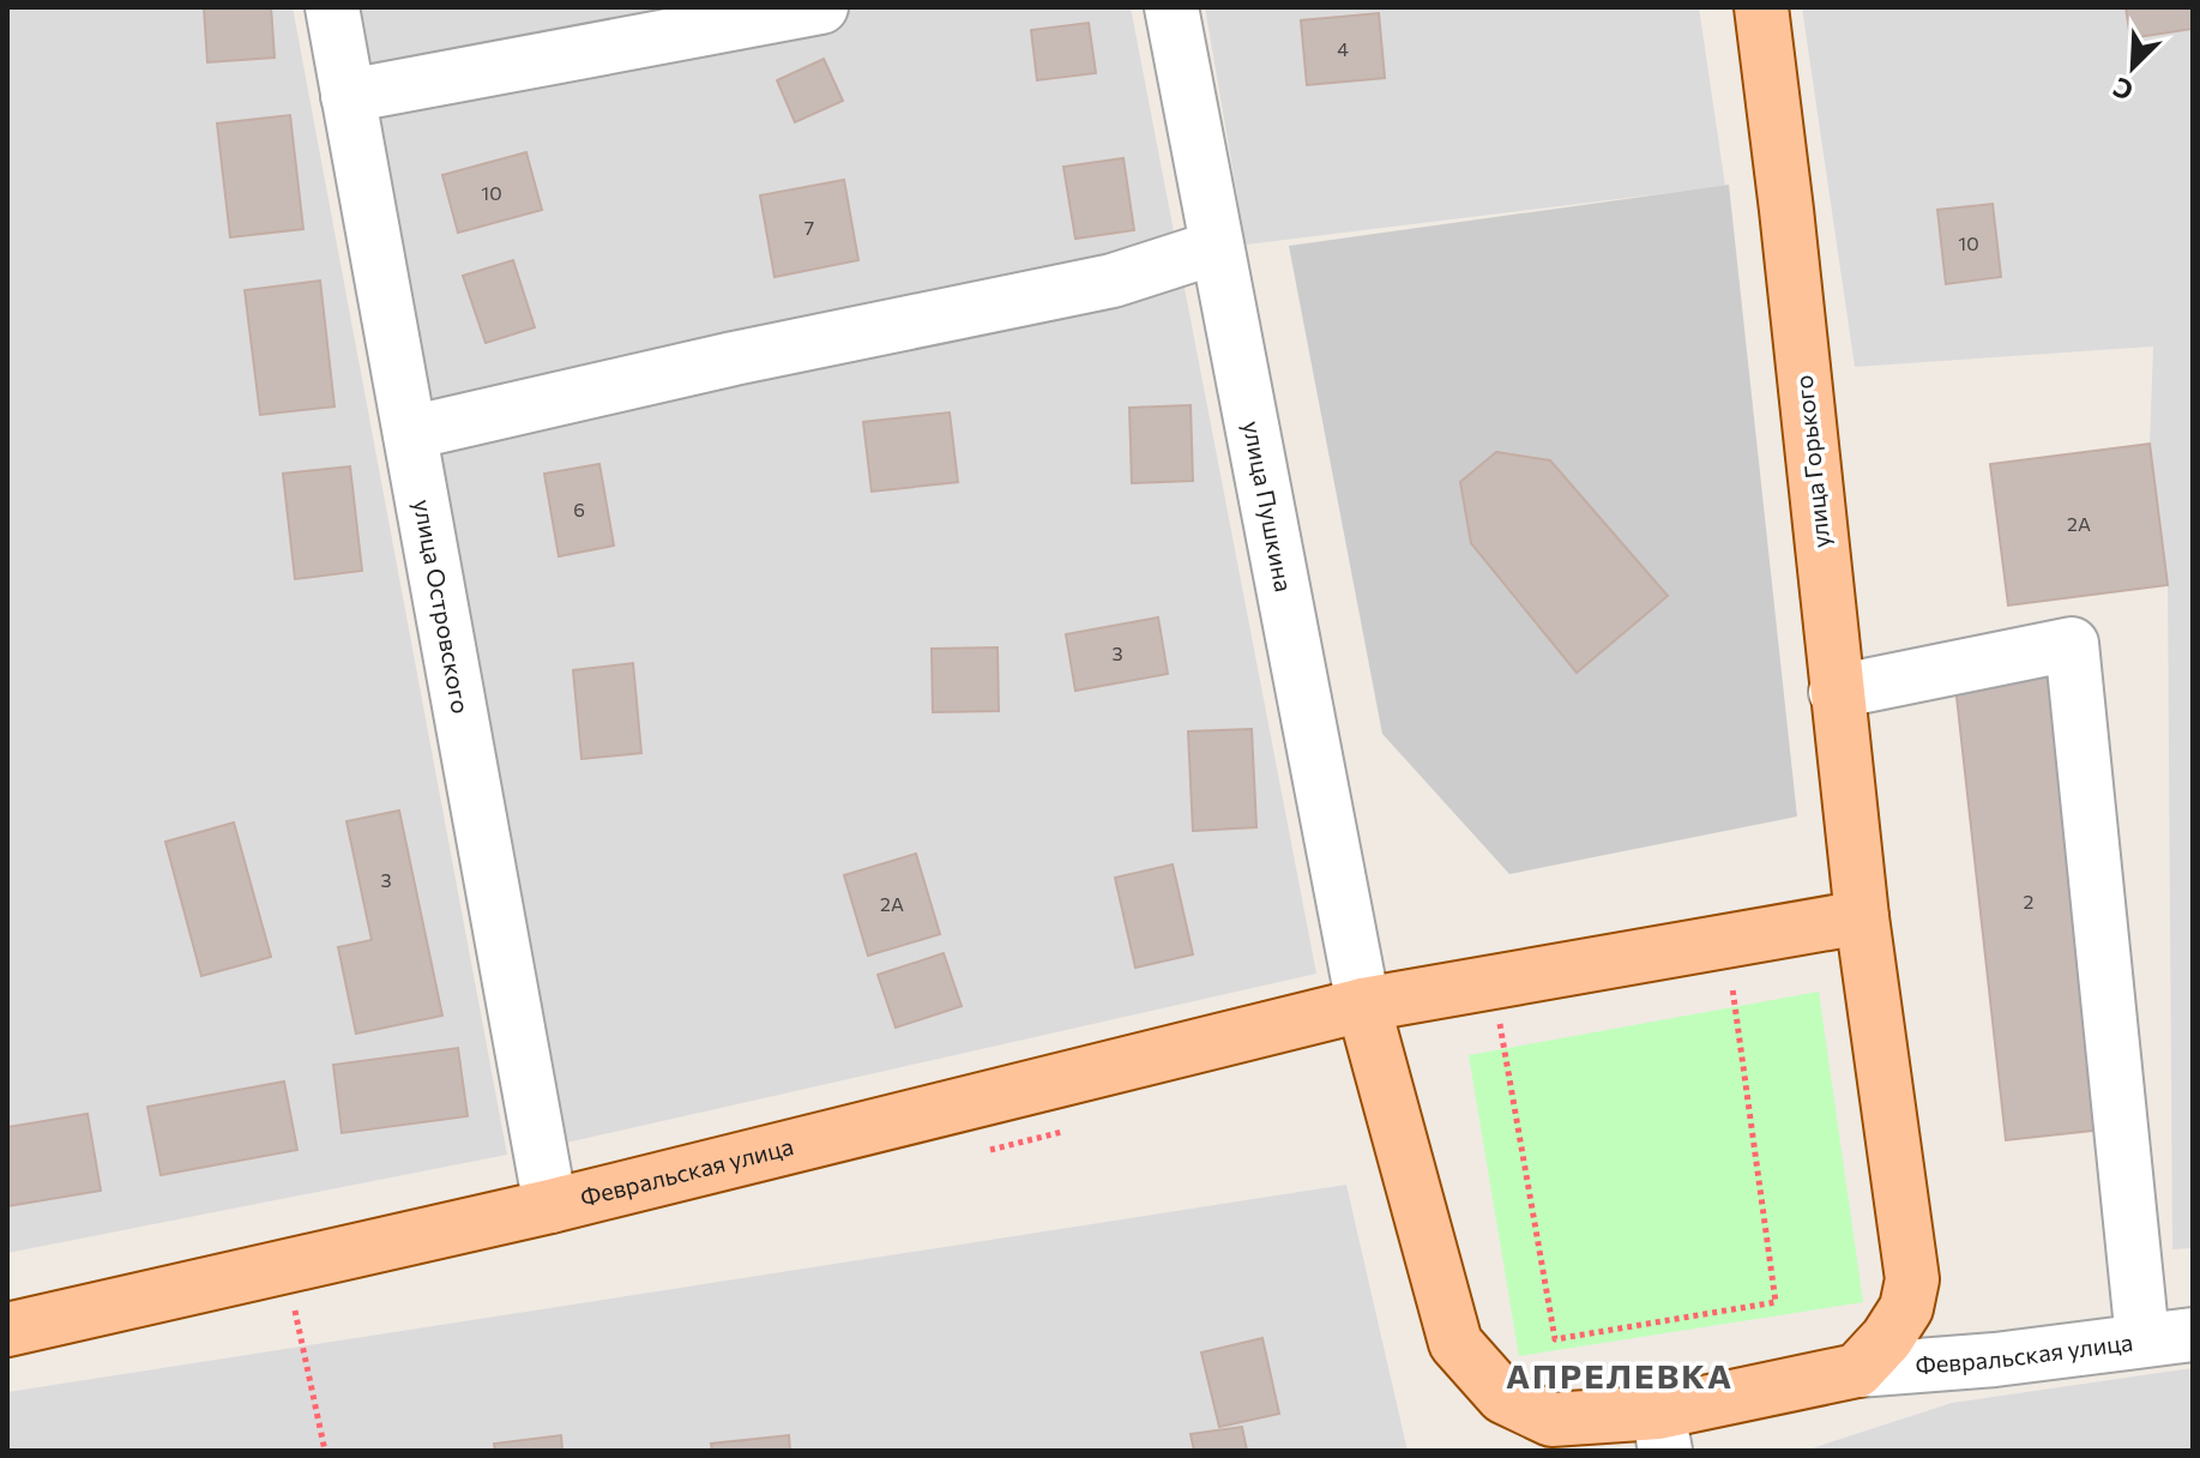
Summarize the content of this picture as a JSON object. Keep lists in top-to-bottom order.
{
  "streets": {
    "main road": ["улица Горького", "Февральская улица"],
    "street": ["улица Пушкина", "улица Островского"]
  },
  "crossings": [
    ["улица Горького", "Февральская улица"],
    ["улица Пушкина", "Февральская улица"],
    ["улица Островского", "Февральская улица"]
  ],
  "districts": ["АПРЕЛЕВКА"],
  "house_numbers": [
    "4",
    "10",
    "7",
    "10",
    "6",
    "2А",
    "3",
    "3",
    "2",
    "2А"
  ],
  "north": "bottom left"
}
